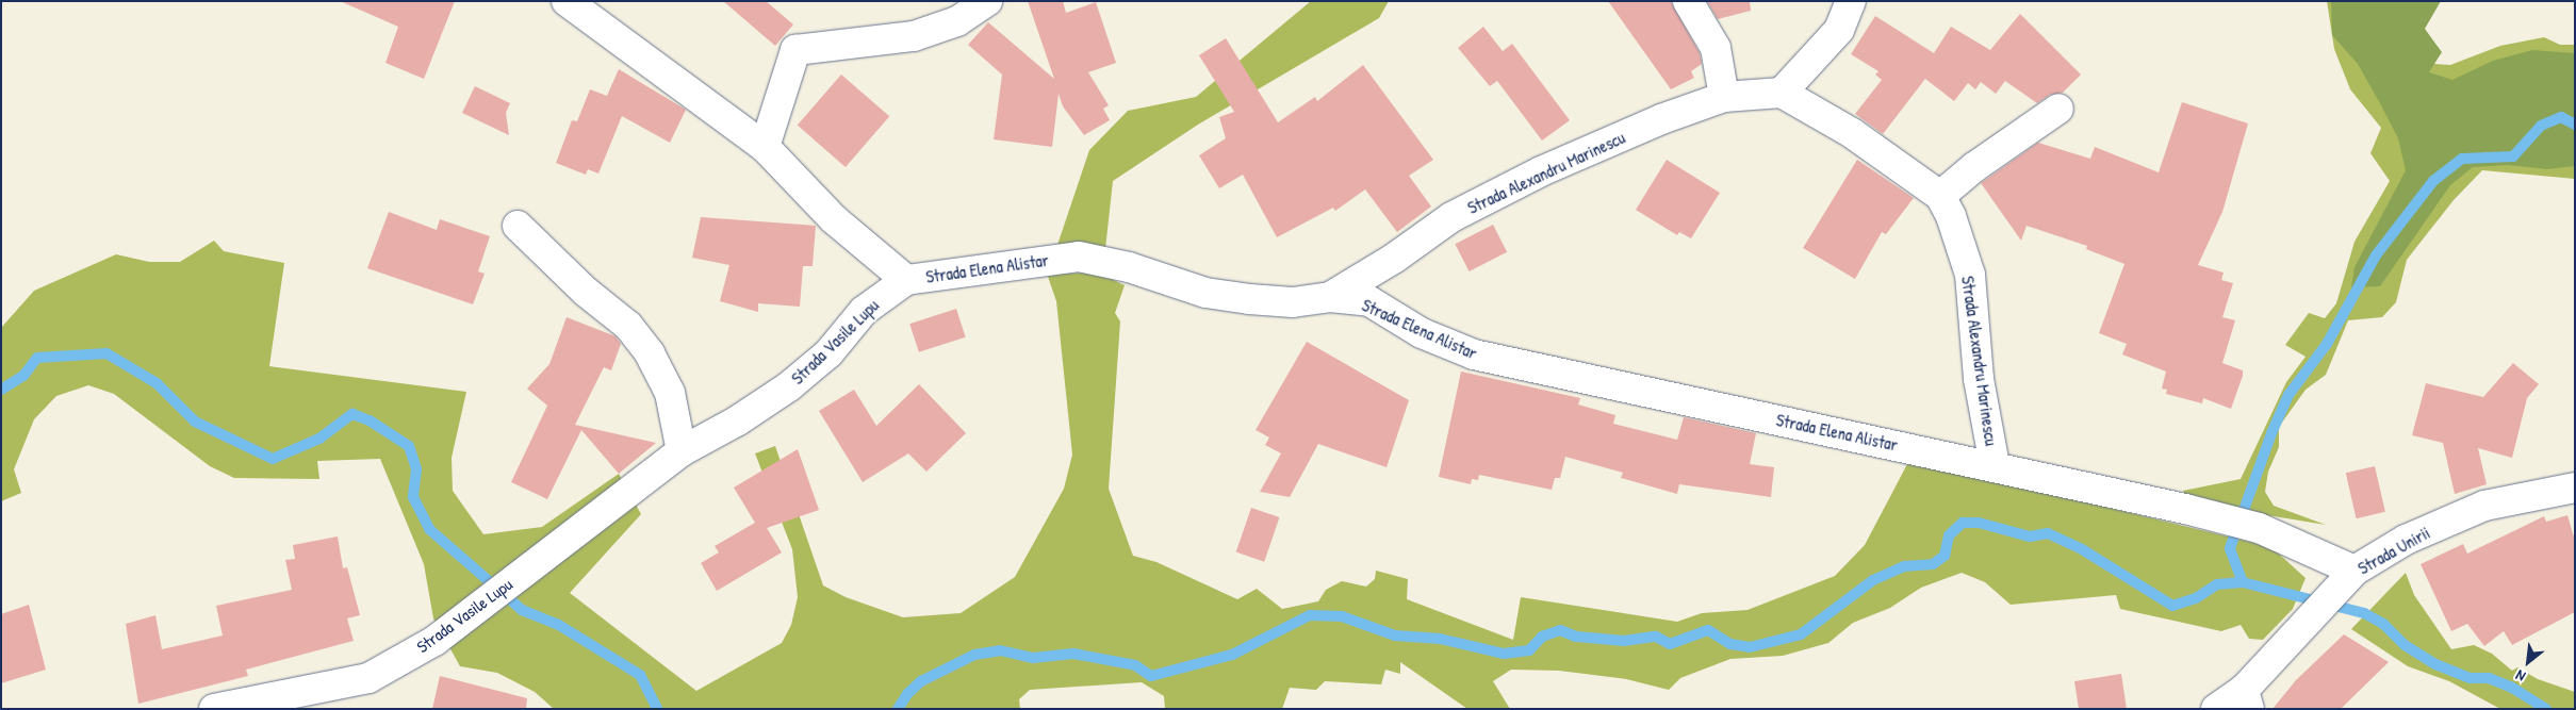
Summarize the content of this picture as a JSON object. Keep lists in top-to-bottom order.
{
  "streets": {
    "street": [
      "Strada Alexandru Marinescu",
      "Strada Elena Alistar",
      "Strada Vasile Lupu",
      "Strada Unirii"
    ]
  },
  "crossings": [
    ["Strada Alexandru Marinescu", "Strada Elena Alistar"],
    ["Strada Elena Alistar", "Strada Vasile Lupu"],
    ["Strada Elena Alistar", "Strada Unirii"]
  ],
  "north": "bottom left"
}
